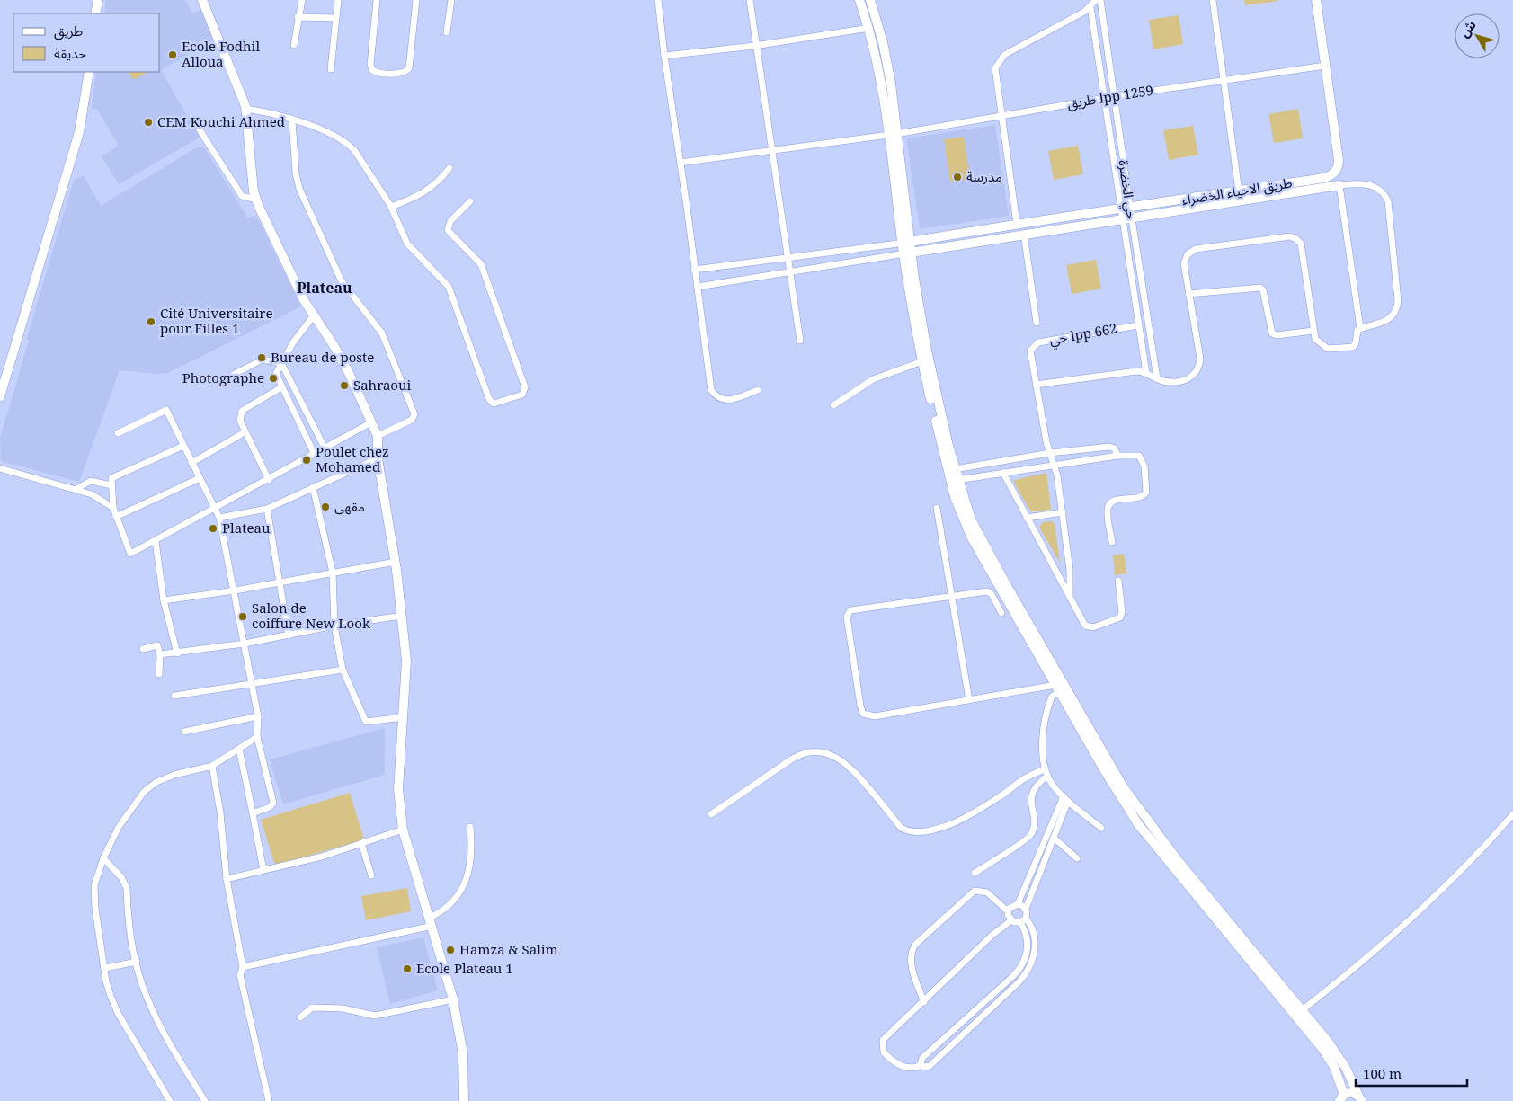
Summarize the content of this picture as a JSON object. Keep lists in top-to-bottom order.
{
  "streets": {
    "main road": ["طريق الاحياء الخضراء"],
    "street": ["طريق lpp 1259", "حي الخضرة", "حي lpp 662"]
  },
  "crossings": [
    ["طريق lpp 1259", "حي الخضرة"],
    ["طريق lpp 1259", "طريق الاحياء الخضراء"],
    ["حي الخضرة", "طريق الاحياء الخضراء"]
  ],
  "districts": ["Plateau"],
  "places": [
    "Ecole Fodhil Alloua",
    "CEM Kouchi Ahmed",
    "مدرسة",
    "Cité Universitaire pour Filles 1",
    "Bureau de poste",
    "Photographe",
    "Sahraoui",
    "Poulet chez Mohamed",
    "مقهى",
    "Plateau",
    "Salon de coiffure New Look",
    "Hamza & Salim",
    "Ecole Plateau 1"
  ],
  "legend": ["طريق", "حديقة"],
  "scale_bar": "100 m",
  "north": "top left"
}
